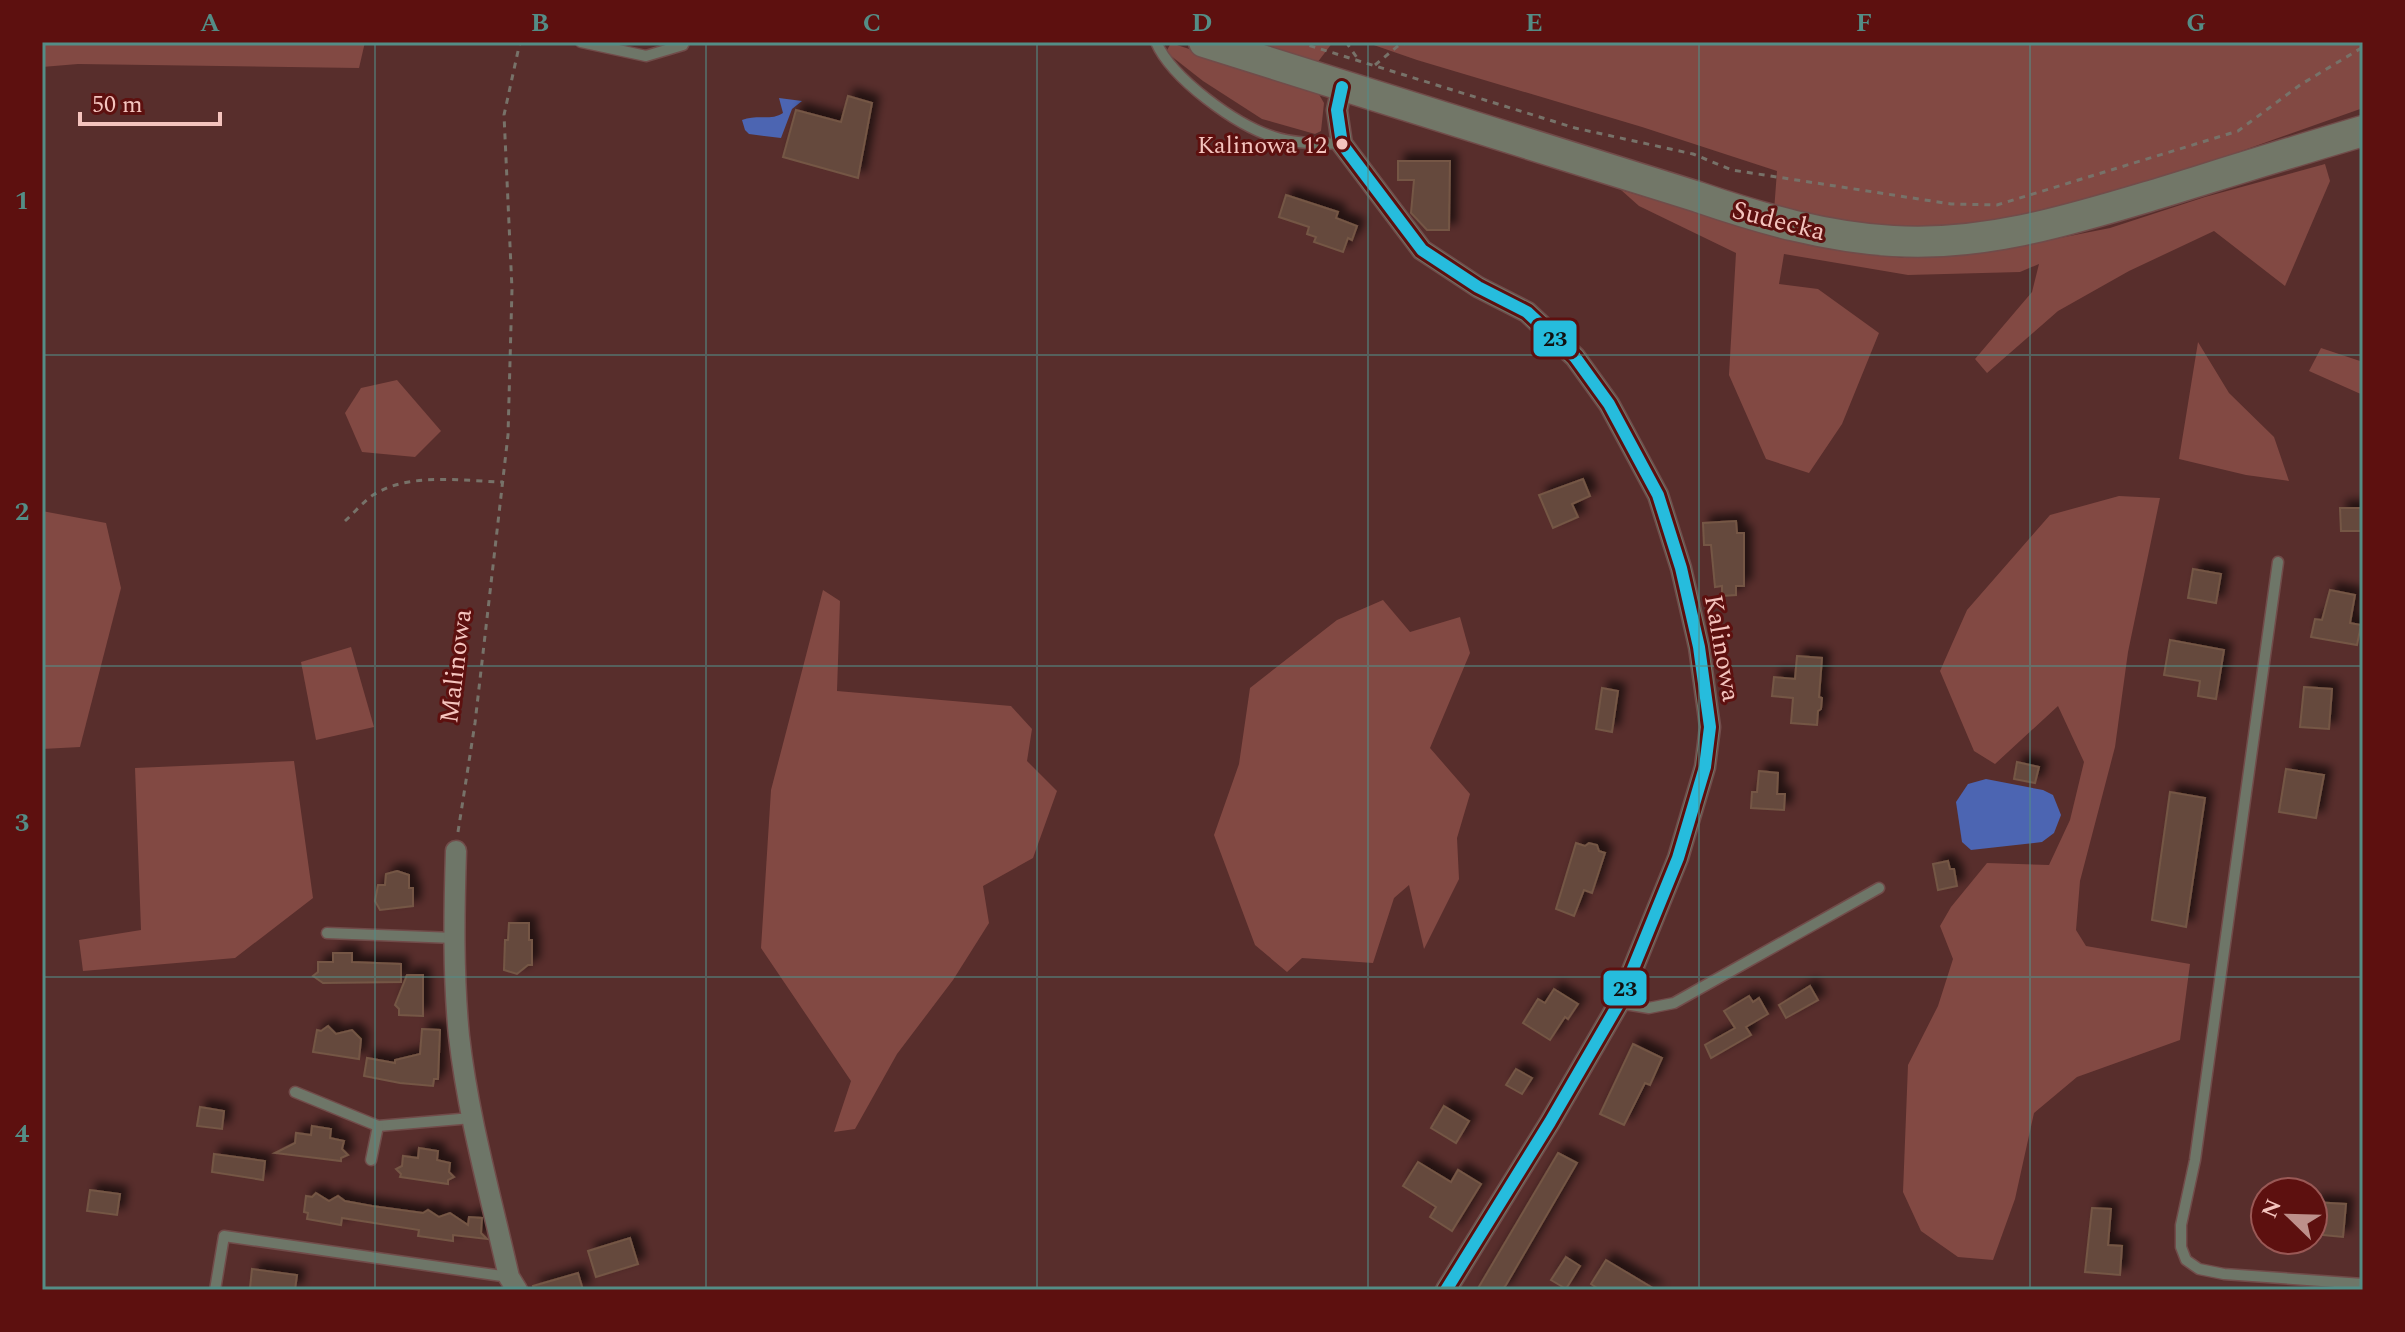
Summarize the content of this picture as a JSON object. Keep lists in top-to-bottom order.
{
  "streets": {
    "main road": ["Sudecka"],
    "street": ["Kalinowa"],
    "path": ["Malinowa"]
  },
  "places": ["Kalinowa 12"],
  "lines": ["transit line 23"],
  "scale_bar": "50 m",
  "north": "top left",
  "grid": {
    "columns": [
      "A",
      "B",
      "C",
      "D",
      "E",
      "F",
      "G"
    ],
    "rows": [
      "1",
      "2",
      "3",
      "4"
    ]
  }
}
